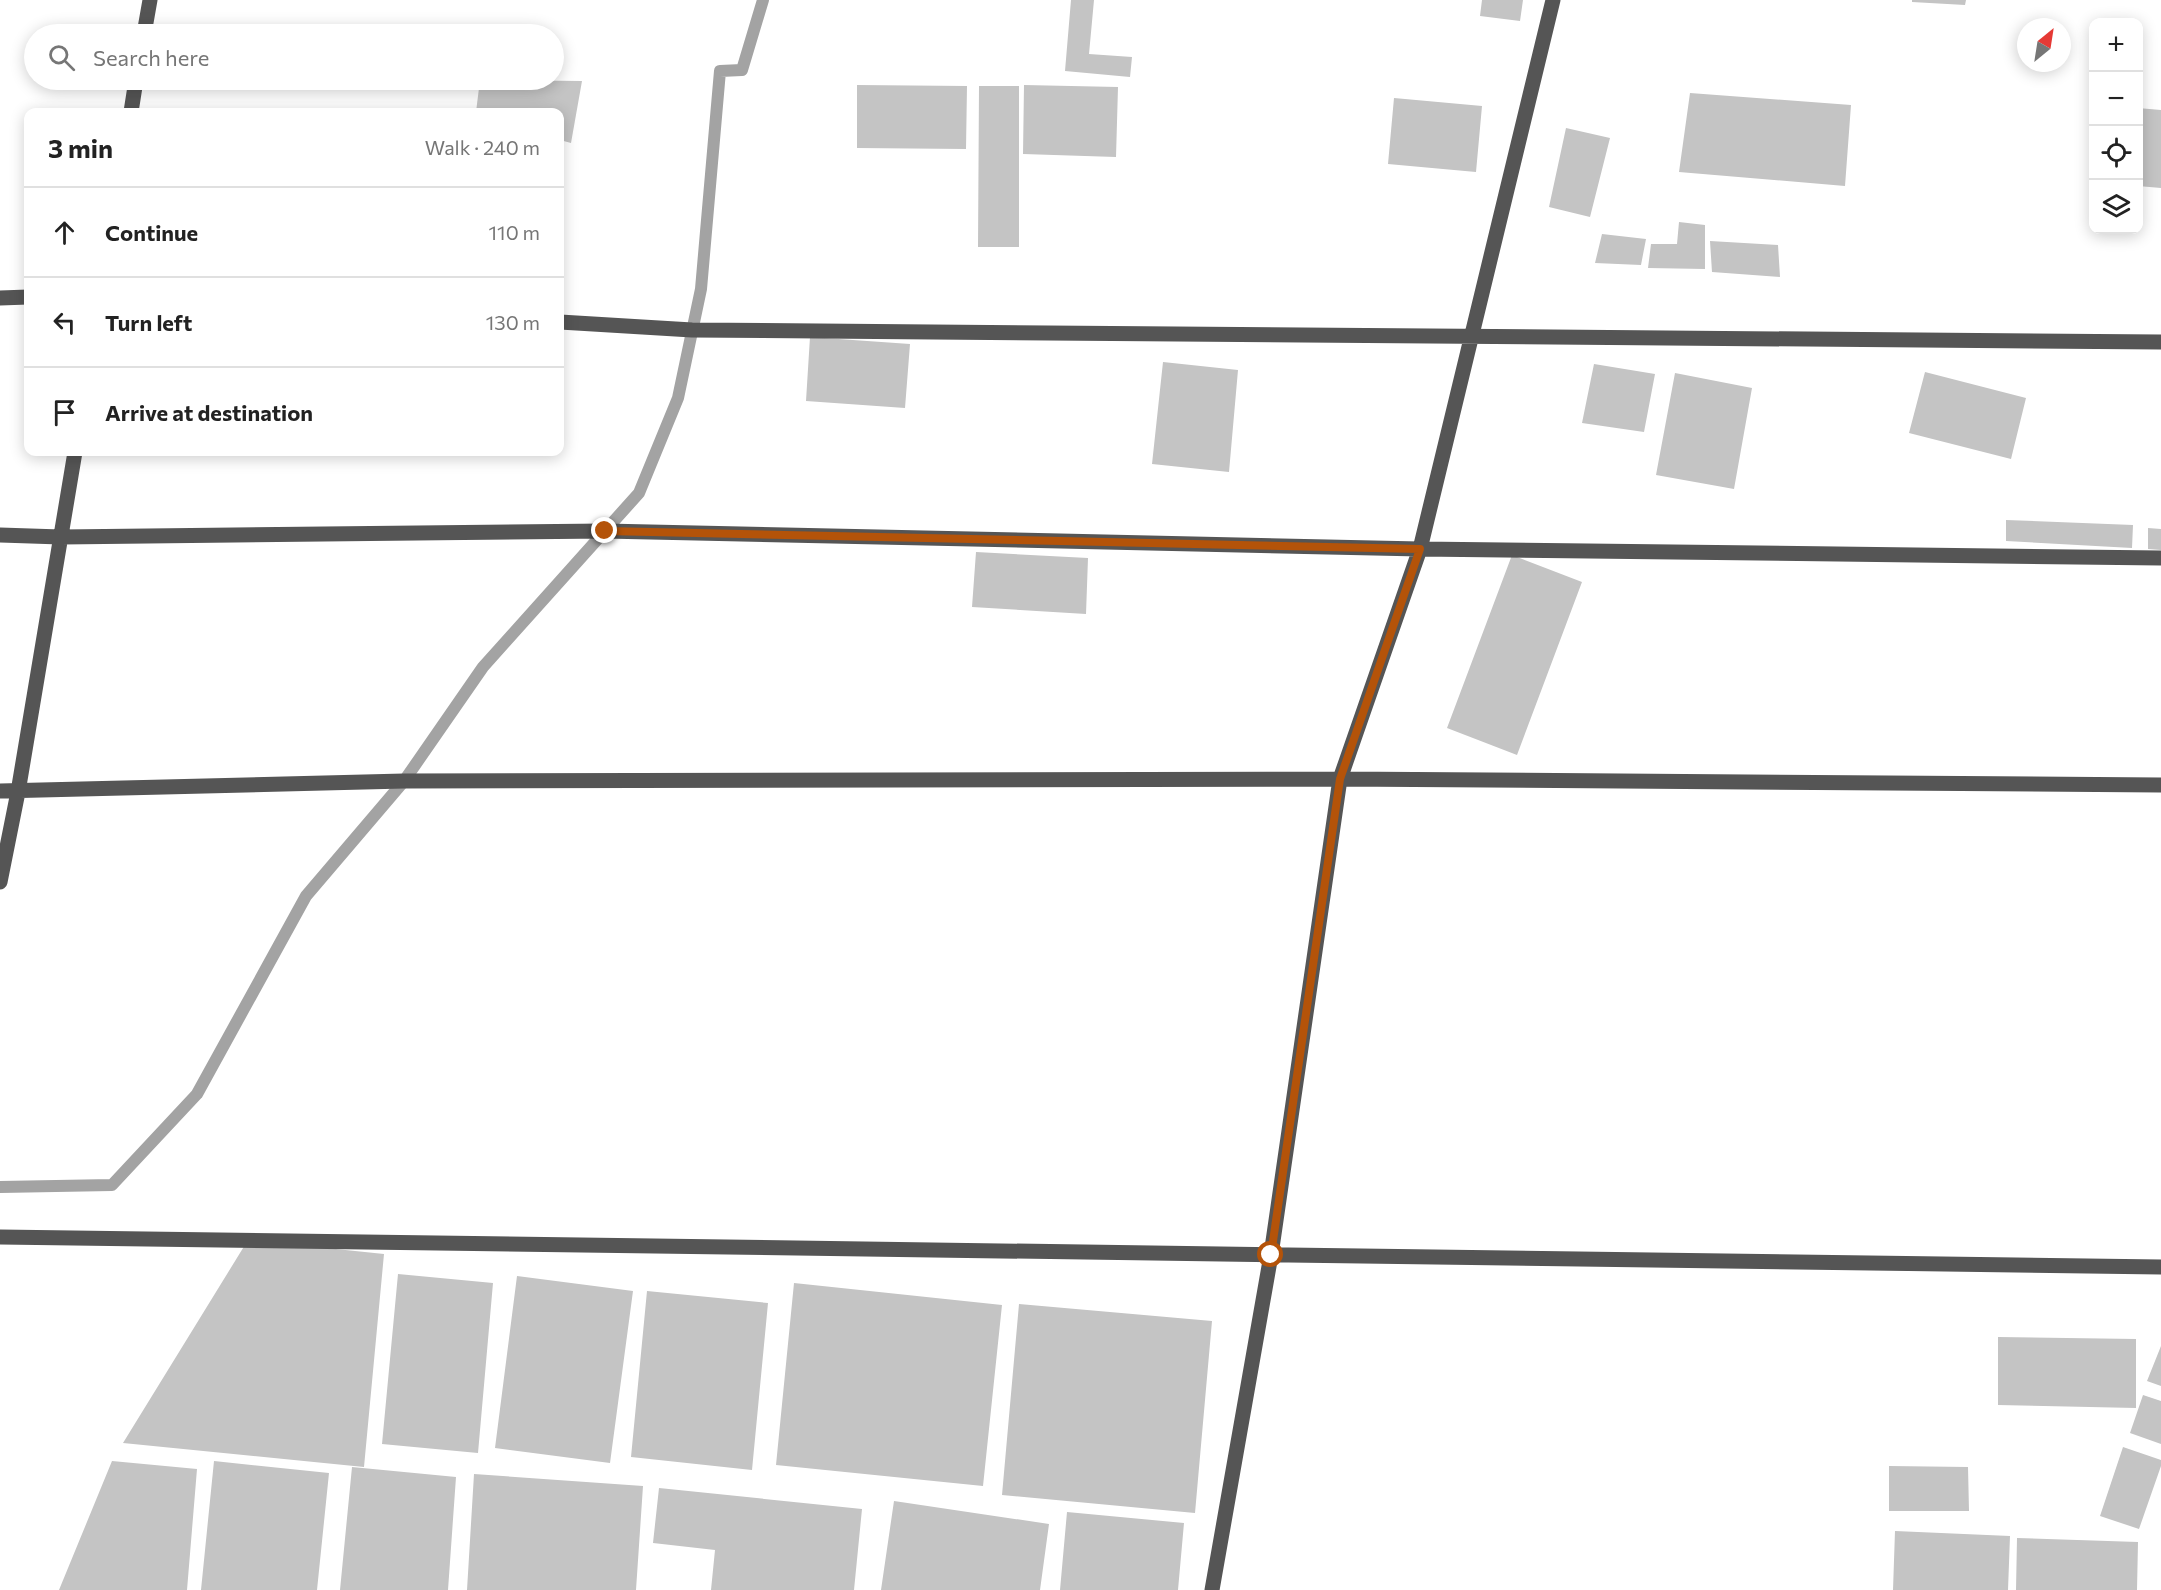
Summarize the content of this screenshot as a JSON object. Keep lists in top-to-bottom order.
{
  "north": "top right",
  "page": {
    "map_buttons": ["+", "−"],
    "search": "Search here",
    "heading": ["3 min", "Walk · 240 m"],
    "list": [
      ["Continue", "110 m"],
      ["Turn left", "130 m"],
      "Arrive at destination"
    ]
  }
}
